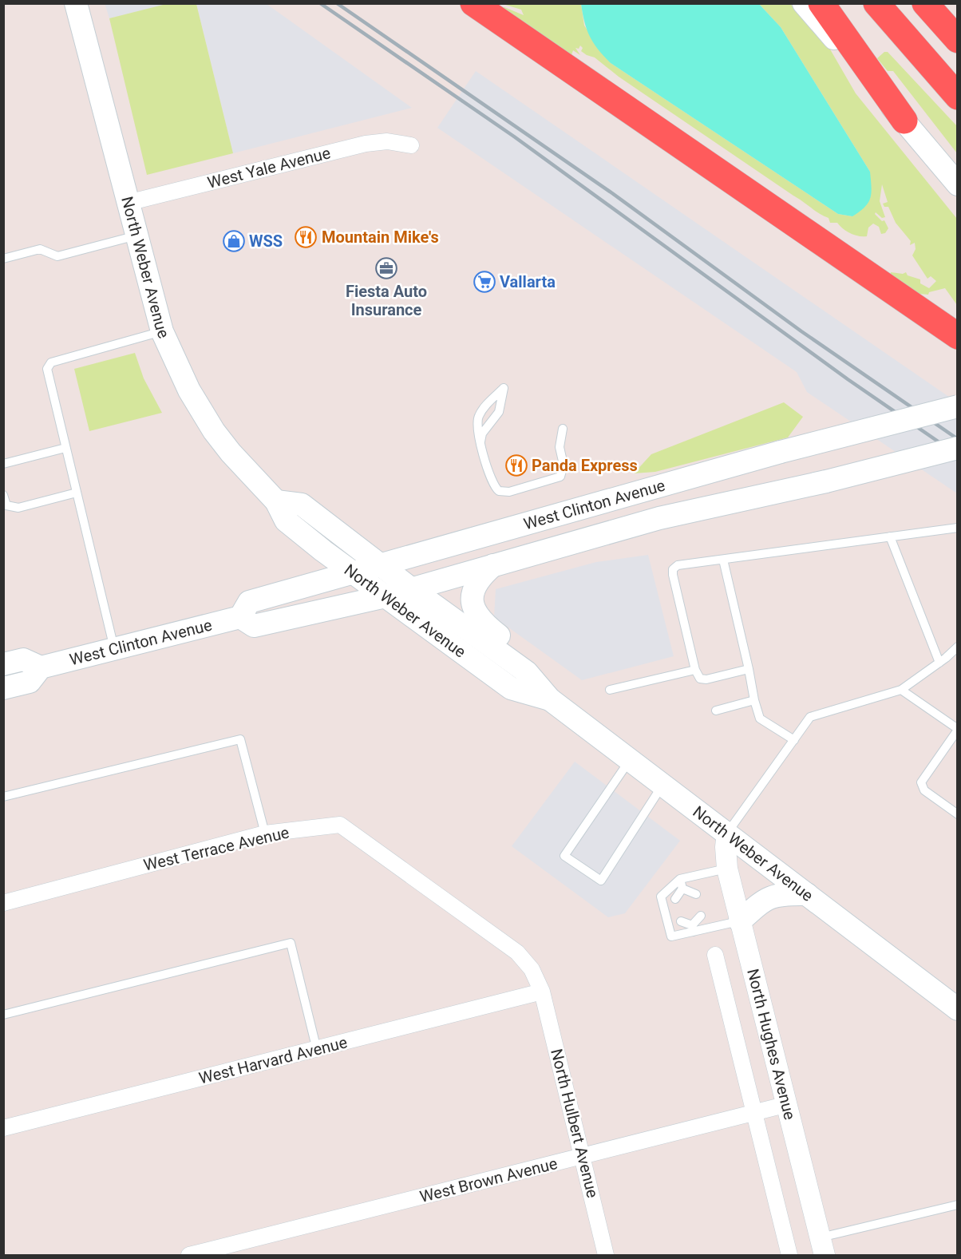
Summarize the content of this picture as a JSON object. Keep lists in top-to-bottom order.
{
  "streets": {
    "main road": ["North Weber Avenue", "West Clinton Avenue"],
    "street": [
      "West Yale Avenue",
      "West Terrace Avenue",
      "North Hughes Avenue",
      "West Harvard Avenue",
      "North Hulbert Avenue",
      "West Brown Avenue"
    ]
  },
  "crossings": [
    ["West Yale Avenue", "North Weber Avenue"],
    ["North Weber Avenue", "West Clinton Avenue"],
    ["North Weber Avenue", "North Hughes Avenue"],
    ["West Terrace Avenue", "West Harvard Avenue"],
    ["West Terrace Avenue", "North Hulbert Avenue"],
    ["North Hughes Avenue", "West Brown Avenue"],
    ["West Harvard Avenue", "North Hulbert Avenue"],
    ["North Hulbert Avenue", "West Brown Avenue"]
  ],
  "places": {
    "restaurant": ["Mountain Mike's", "Panda Express"],
    "shop": ["WSS"],
    "office": ["Fiesta Auto Insurance"],
    "supermarket": ["Vallarta"]
  }
}
